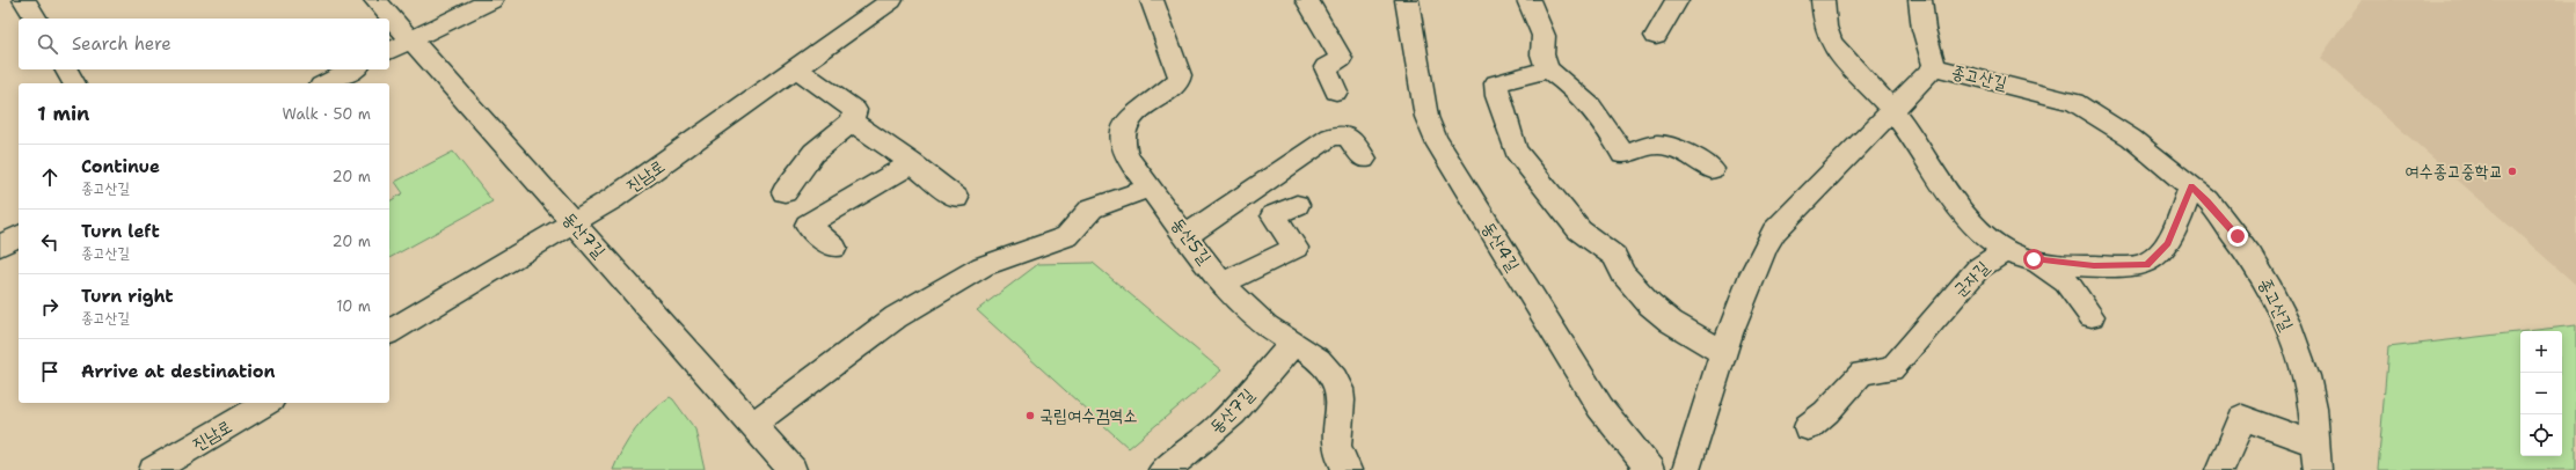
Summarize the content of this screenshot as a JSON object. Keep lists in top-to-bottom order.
{
  "streets": {
    "street": [
      "종고산길",
      "진남로",
      "동산7길",
      "동산5길",
      "동산4길",
      "군자길"
    ]
  },
  "crossings": [
    ["진남로", "동산7길"],
    ["동산7길", "동산5길"]
  ],
  "places": ["여수종고중학교", "국립여수검역소"],
  "page": {
    "search": "Search here",
    "heading": ["1 min", "Walk · 50 m"],
    "list": [
      ["Continue", "종고산길", "20 m"],
      ["Turn left", "종고산길", "20 m"],
      ["Turn right", "종고산길", "10 m"],
      "Arrive at destination"
    ],
    "map_buttons": ["+", "−"]
  }
}
